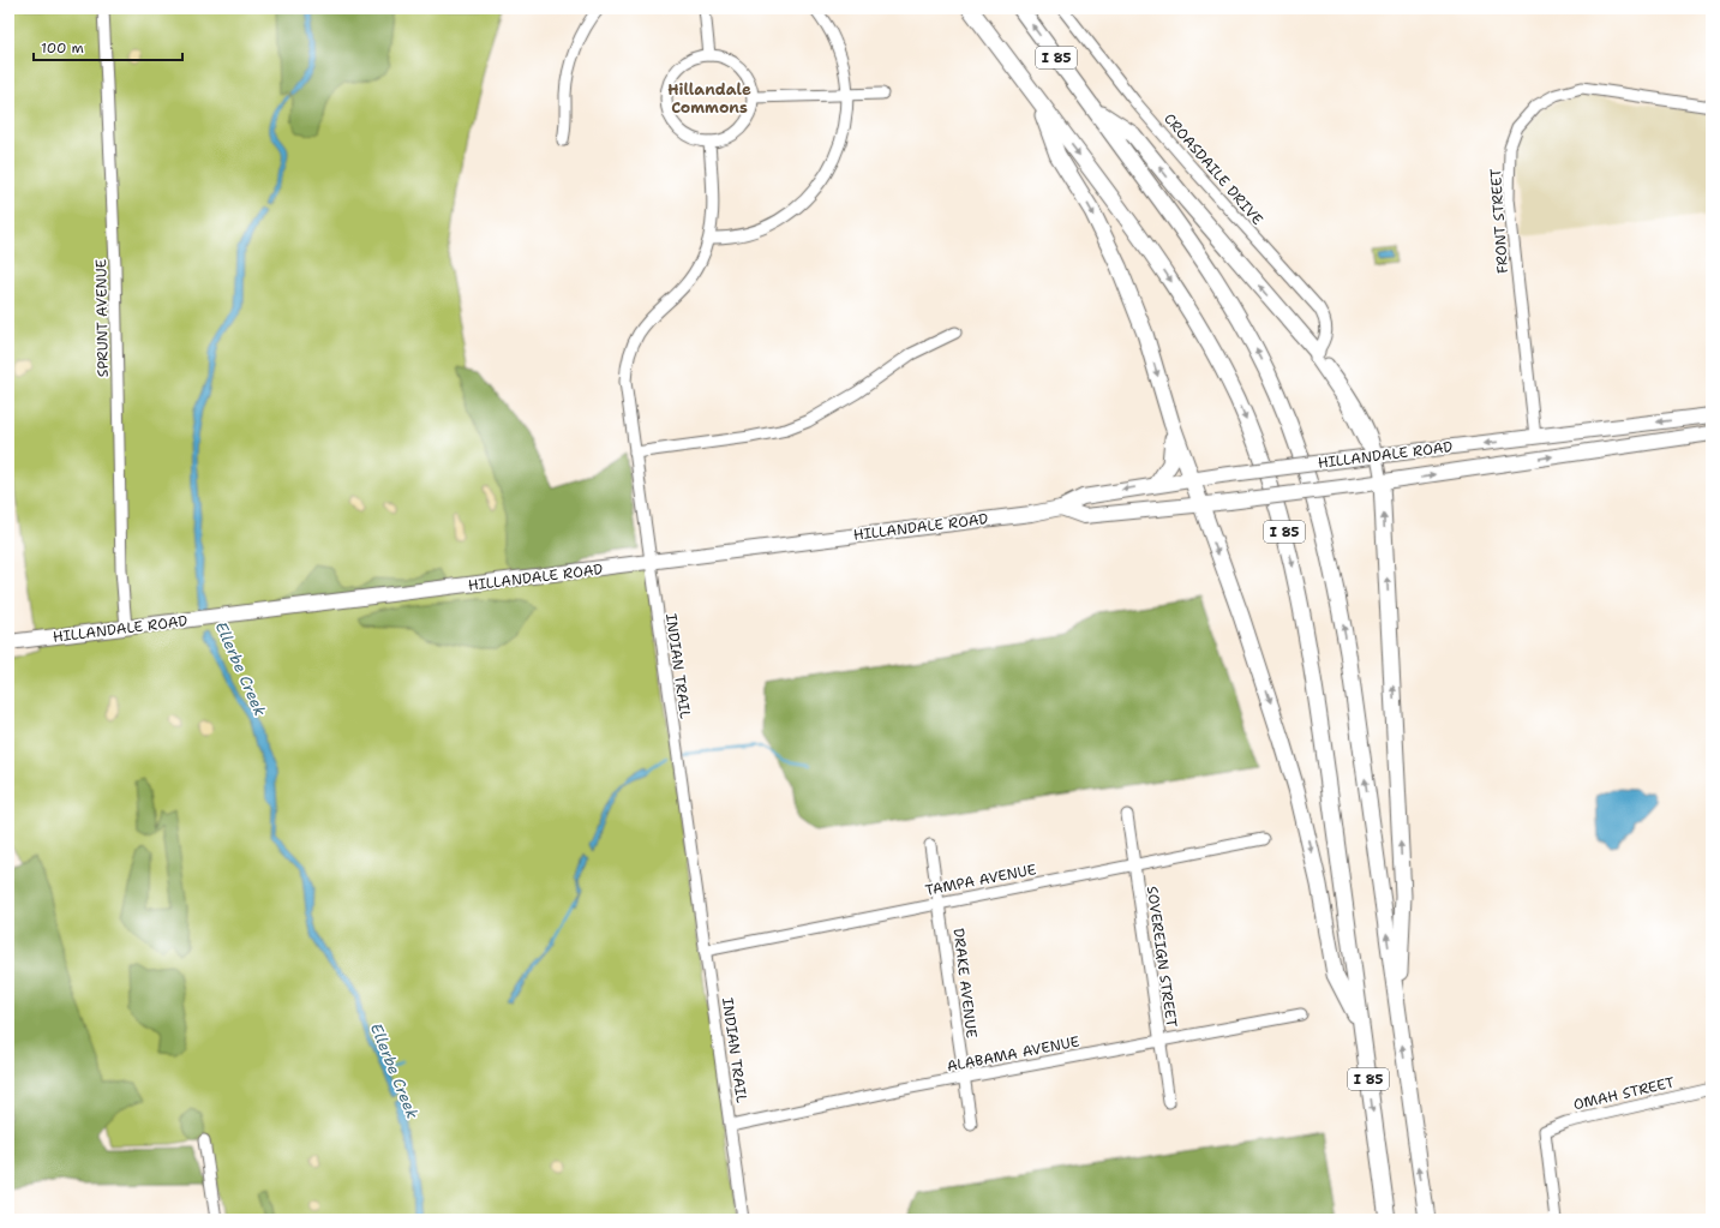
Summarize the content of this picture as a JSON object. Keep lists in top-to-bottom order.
{
  "streets": {
    "highway": ["I 85"],
    "main road": ["HILLANDALE ROAD"],
    "street": [
      "CROASDAILE DRIVE",
      "FRONT STREET",
      "SPRUNT AVENUE",
      "INDIAN TRAIL",
      "TAMPA AVENUE",
      "SOVEREIGN STREET",
      "DRAKE AVENUE",
      "ALABAMA AVENUE",
      "OMAH STREET"
    ]
  },
  "crossings": [
    ["FRONT STREET", "HILLANDALE ROAD"],
    ["SPRUNT AVENUE", "HILLANDALE ROAD"],
    ["HILLANDALE ROAD", "INDIAN TRAIL"],
    ["INDIAN TRAIL", "TAMPA AVENUE"],
    ["INDIAN TRAIL", "ALABAMA AVENUE"],
    ["TAMPA AVENUE", "SOVEREIGN STREET"],
    ["TAMPA AVENUE", "DRAKE AVENUE"],
    ["SOVEREIGN STREET", "ALABAMA AVENUE"],
    ["DRAKE AVENUE", "ALABAMA AVENUE"]
  ],
  "districts": ["Hillandale Commons"],
  "water": ["Ellerbe Creek"],
  "scale_bar": "100 m"
}
